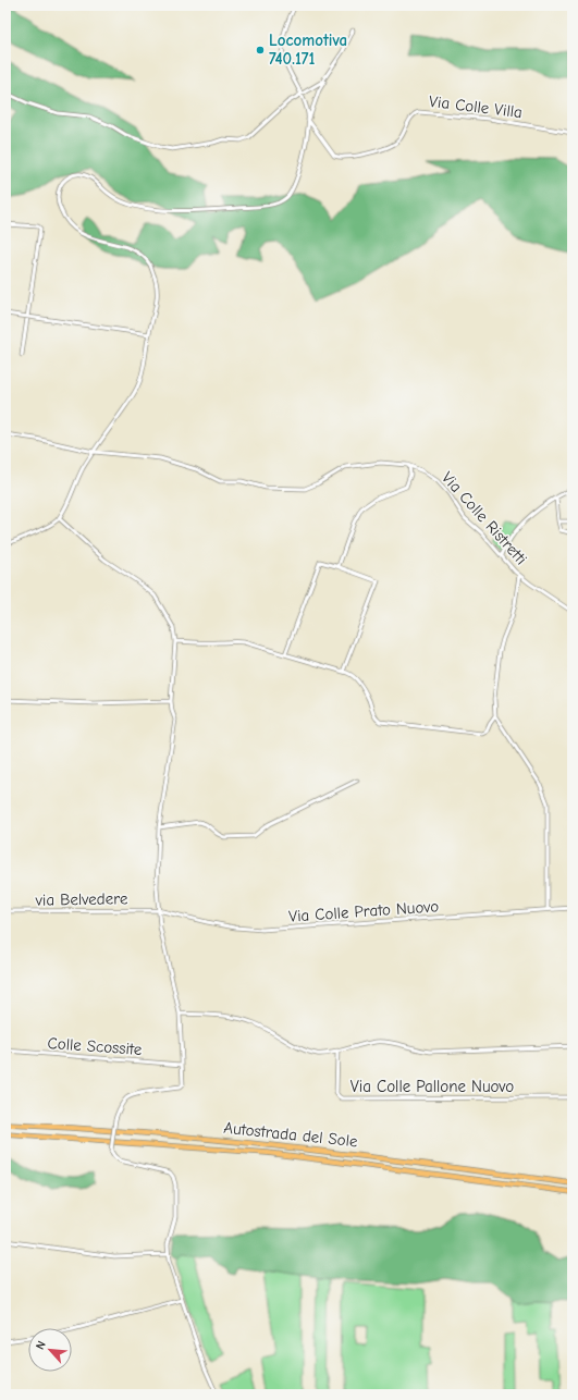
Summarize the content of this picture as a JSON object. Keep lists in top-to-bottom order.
{
  "streets": {
    "highway": ["Autostrada del Sole"],
    "street": [
      "Via Colle Villa",
      "Via Colle Ristretti",
      "via Belvedere",
      "Via Colle Prato Nuovo",
      "Colle Scossite",
      "Via Colle Pallone Nuovo"
    ]
  },
  "crossings": [
    ["via Belvedere", "Via Colle Prato Nuovo"]
  ],
  "places": ["Locomotiva 740.171"],
  "north": "top left"
}
